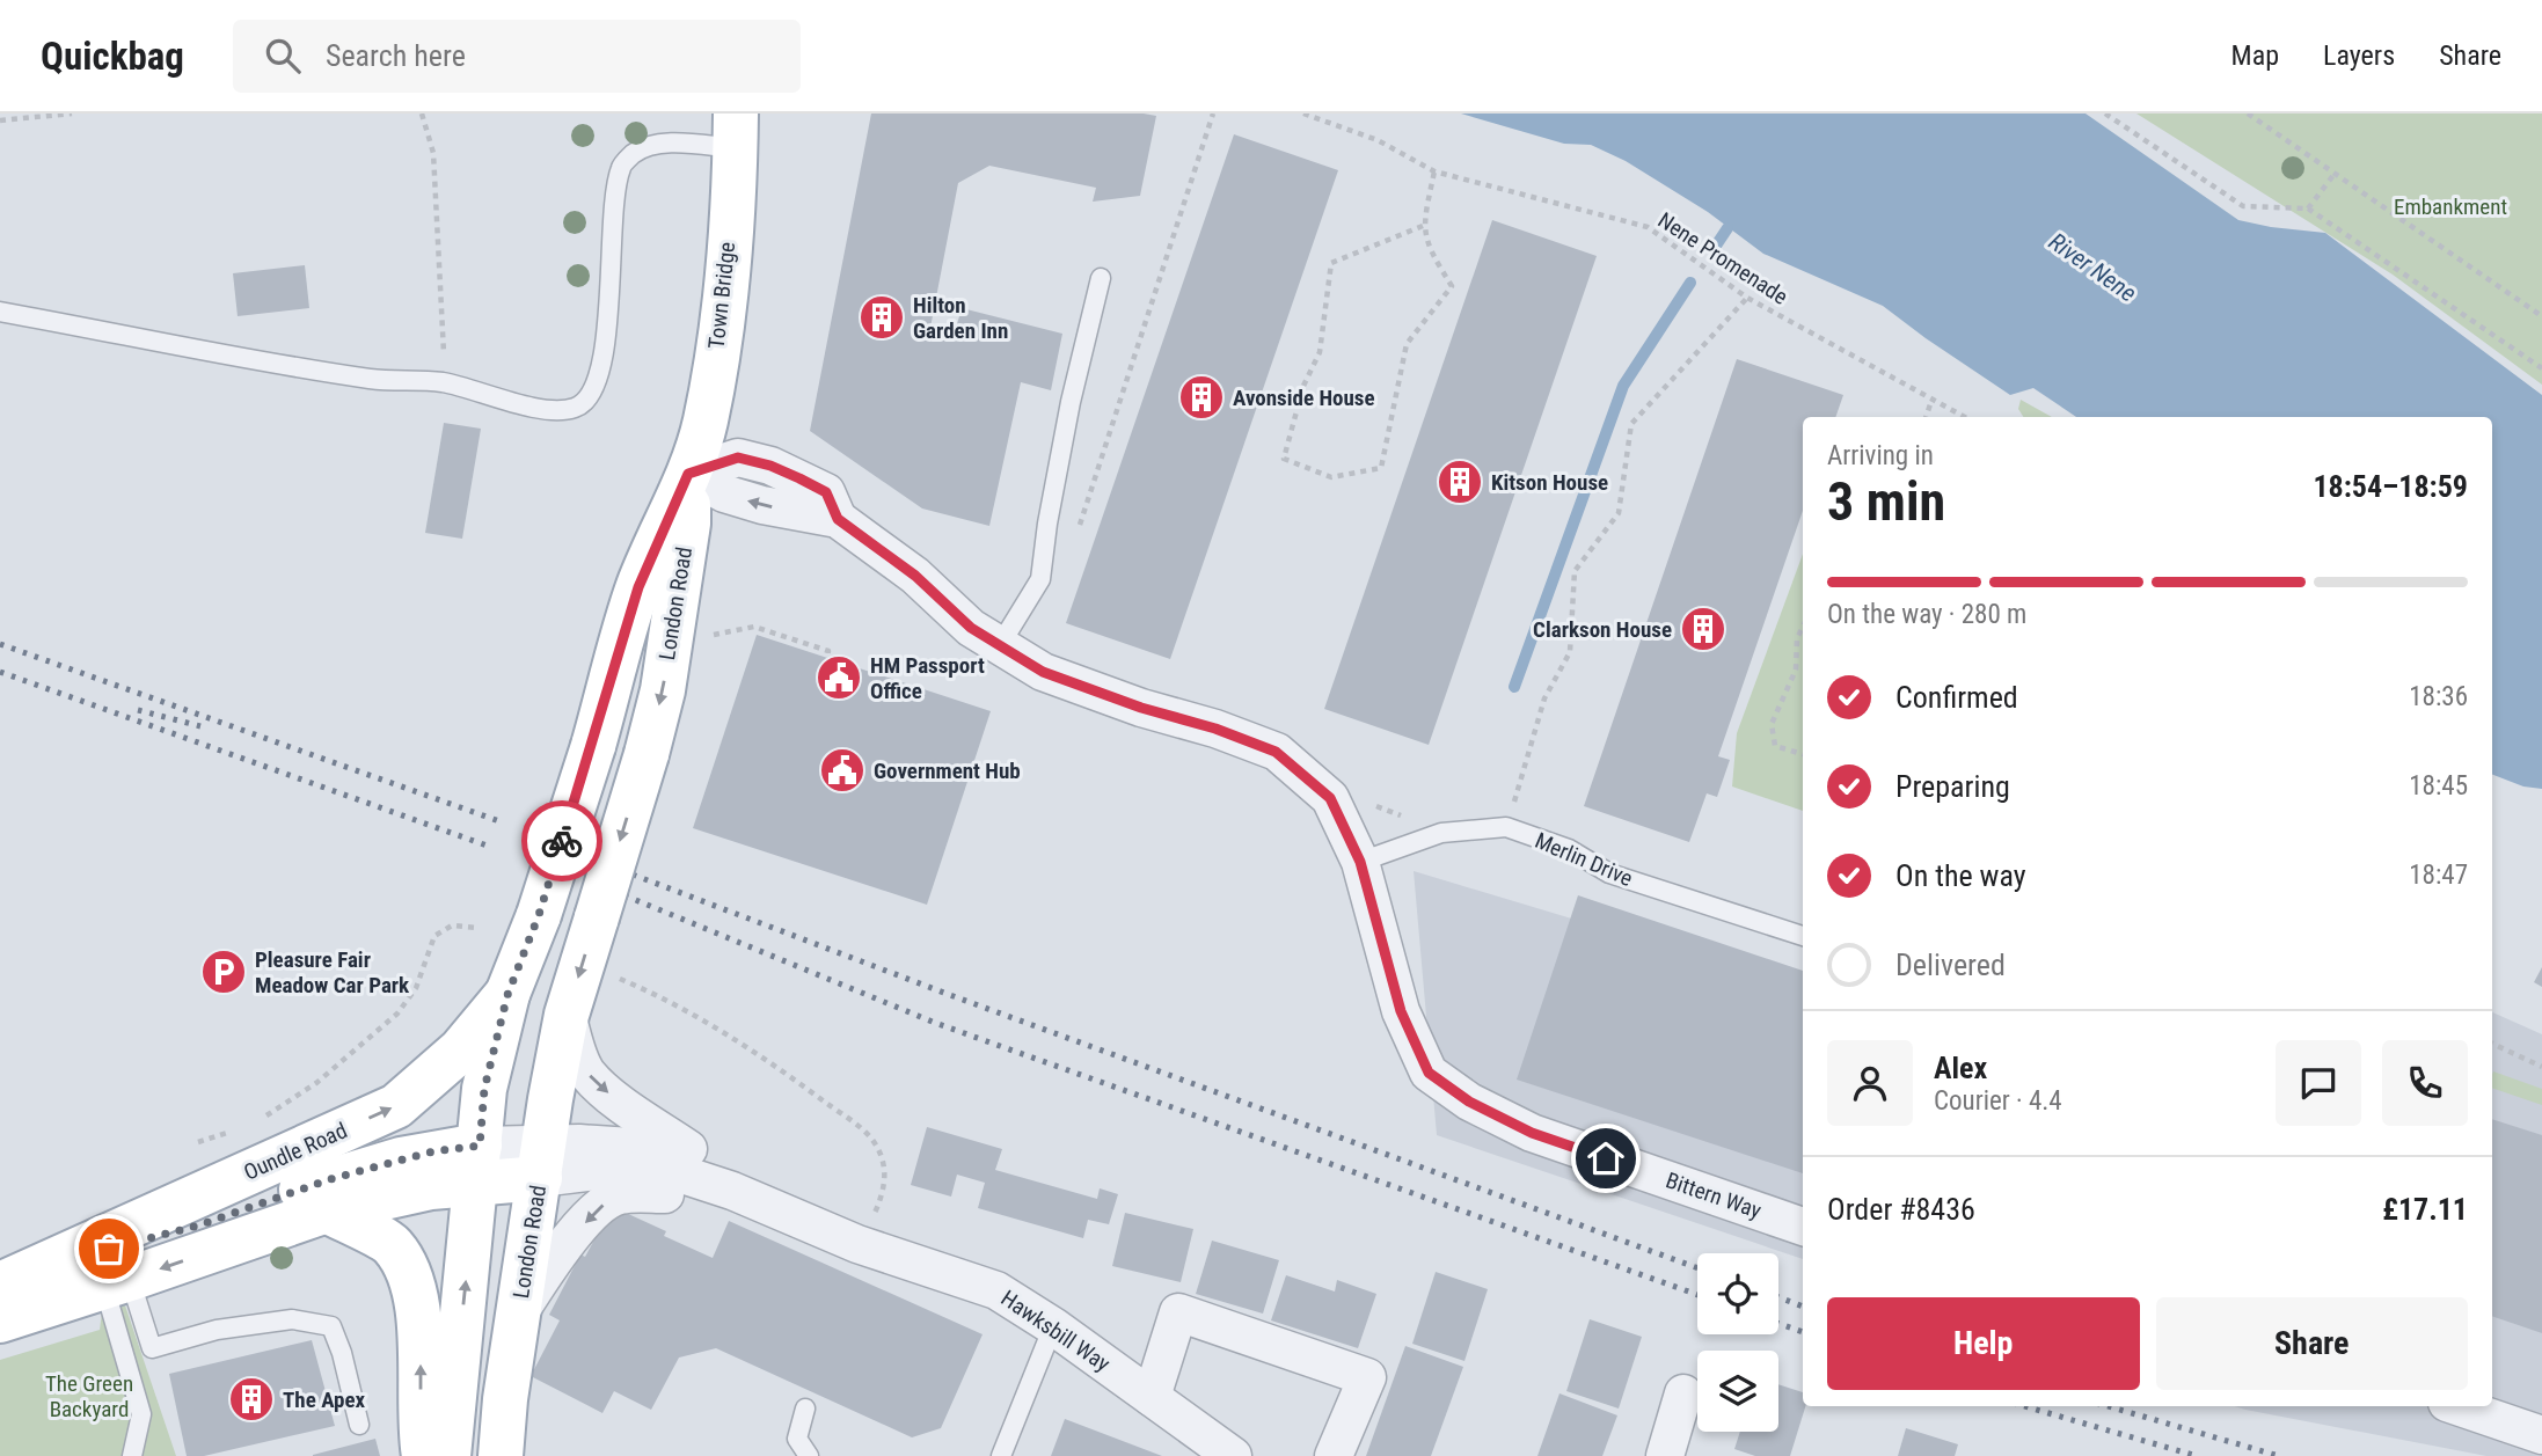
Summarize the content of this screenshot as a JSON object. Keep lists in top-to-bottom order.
{
  "streets": {
    "main road": ["Town Bridge", "London Road", "Oundle Road"],
    "street": ["Bittern Way", "Hawksbill Way"],
    "lane": ["Merlin Drive"],
    "path": ["Nene Promenade"]
  },
  "crossings": [
    ["Town Bridge", "London Road"],
    ["Town Bridge", "Bittern Way"],
    ["London Road", "Oundle Road"],
    ["London Road", "Bittern Way"],
    ["London Road", "Hawksbill Way"],
    ["Merlin Drive", "Bittern Way"],
    ["Oundle Road", "Hawksbill Way"]
  ],
  "water": ["River Nene"],
  "parks": ["Embankment", "The Green Backyard"],
  "places": {
    "building": [
      "Hilton Garden Inn",
      "Avonside House",
      "Kitson House",
      "Clarkson House",
      "The Apex"
    ],
    "public building": ["HM Passport Office", "Government Hub"],
    "parking": ["Pleasure Fair Meadow Car Park"]
  },
  "page": {
    "header": "Quickbag",
    "search": "Search here",
    "nav": ["Map", "Layers", "Share"],
    "heading": ["3 min", "Arriving in", "18:54–18:59"],
    "panel": [
      "Alex",
      "Courier · 4.4",
      "Order #8436",
      "£17.11"
    ],
    "bar": "On the way · 280 m",
    "list": [
      ["Confirmed", "18:36"],
      ["Preparing", "18:45"],
      ["On the way", "18:47"],
      "Delivered"
    ],
    "buttons": ["Help", "Share"]
  }
}
